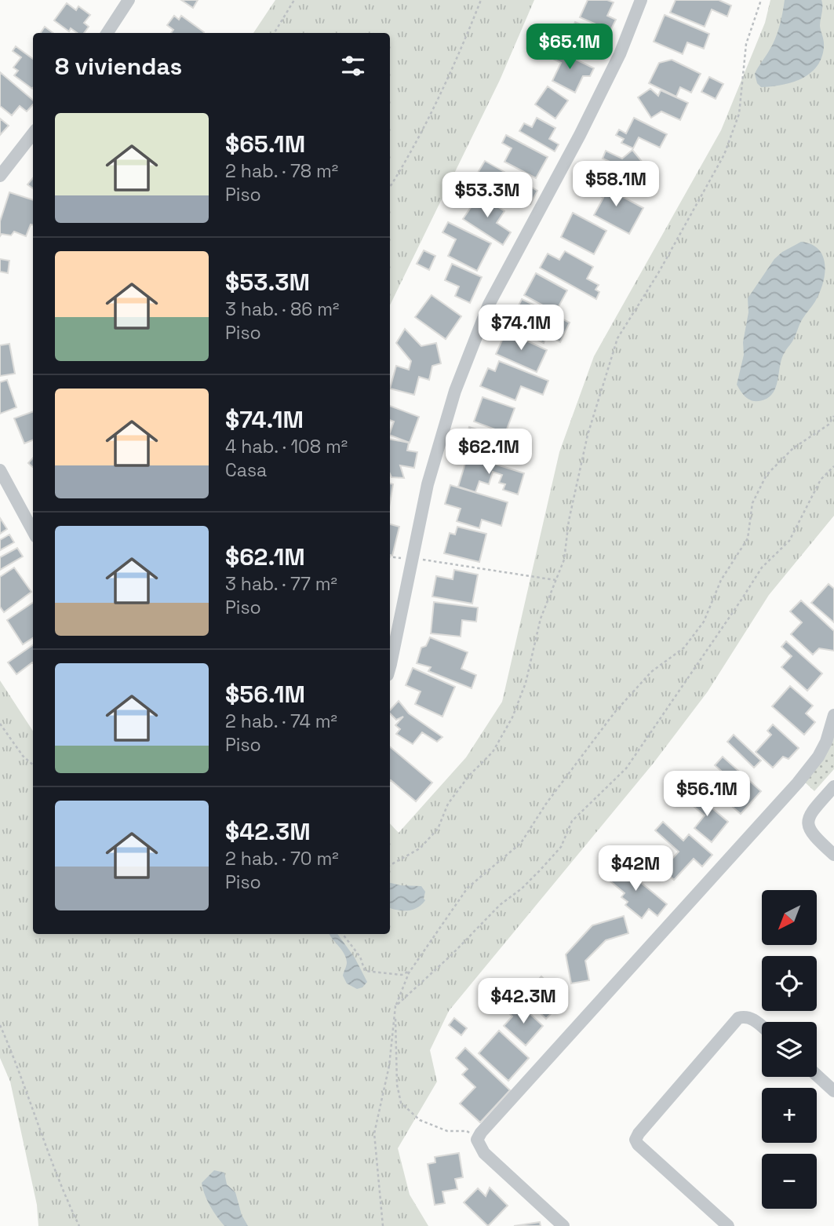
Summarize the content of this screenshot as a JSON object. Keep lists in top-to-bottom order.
{
  "north": "bottom left",
  "page": {
    "price": [
      "$65.1M",
      "$58.1M",
      "$53.3M",
      "$74.1M",
      "$62.1M",
      "$56.1M",
      "$42M",
      "$42.3M"
    ],
    "heading": "8 viviendas",
    "list": [
      {
        "name": "$65.1M",
        "note": "2 hab. · 78 m² · Piso"
      },
      {
        "name": "$53.3M",
        "note": "3 hab. · 86 m² · Piso"
      },
      {
        "name": "$74.1M",
        "note": "4 hab. · 108 m² · Casa"
      },
      {
        "name": "$62.1M",
        "note": "3 hab. · 77 m² · Piso"
      },
      {
        "name": "$56.1M",
        "note": "2 hab. · 74 m² · Piso"
      },
      {
        "name": "$42.3M",
        "note": "2 hab. · 70 m² · Piso"
      }
    ],
    "map_buttons": ["+", "−"]
  }
}
